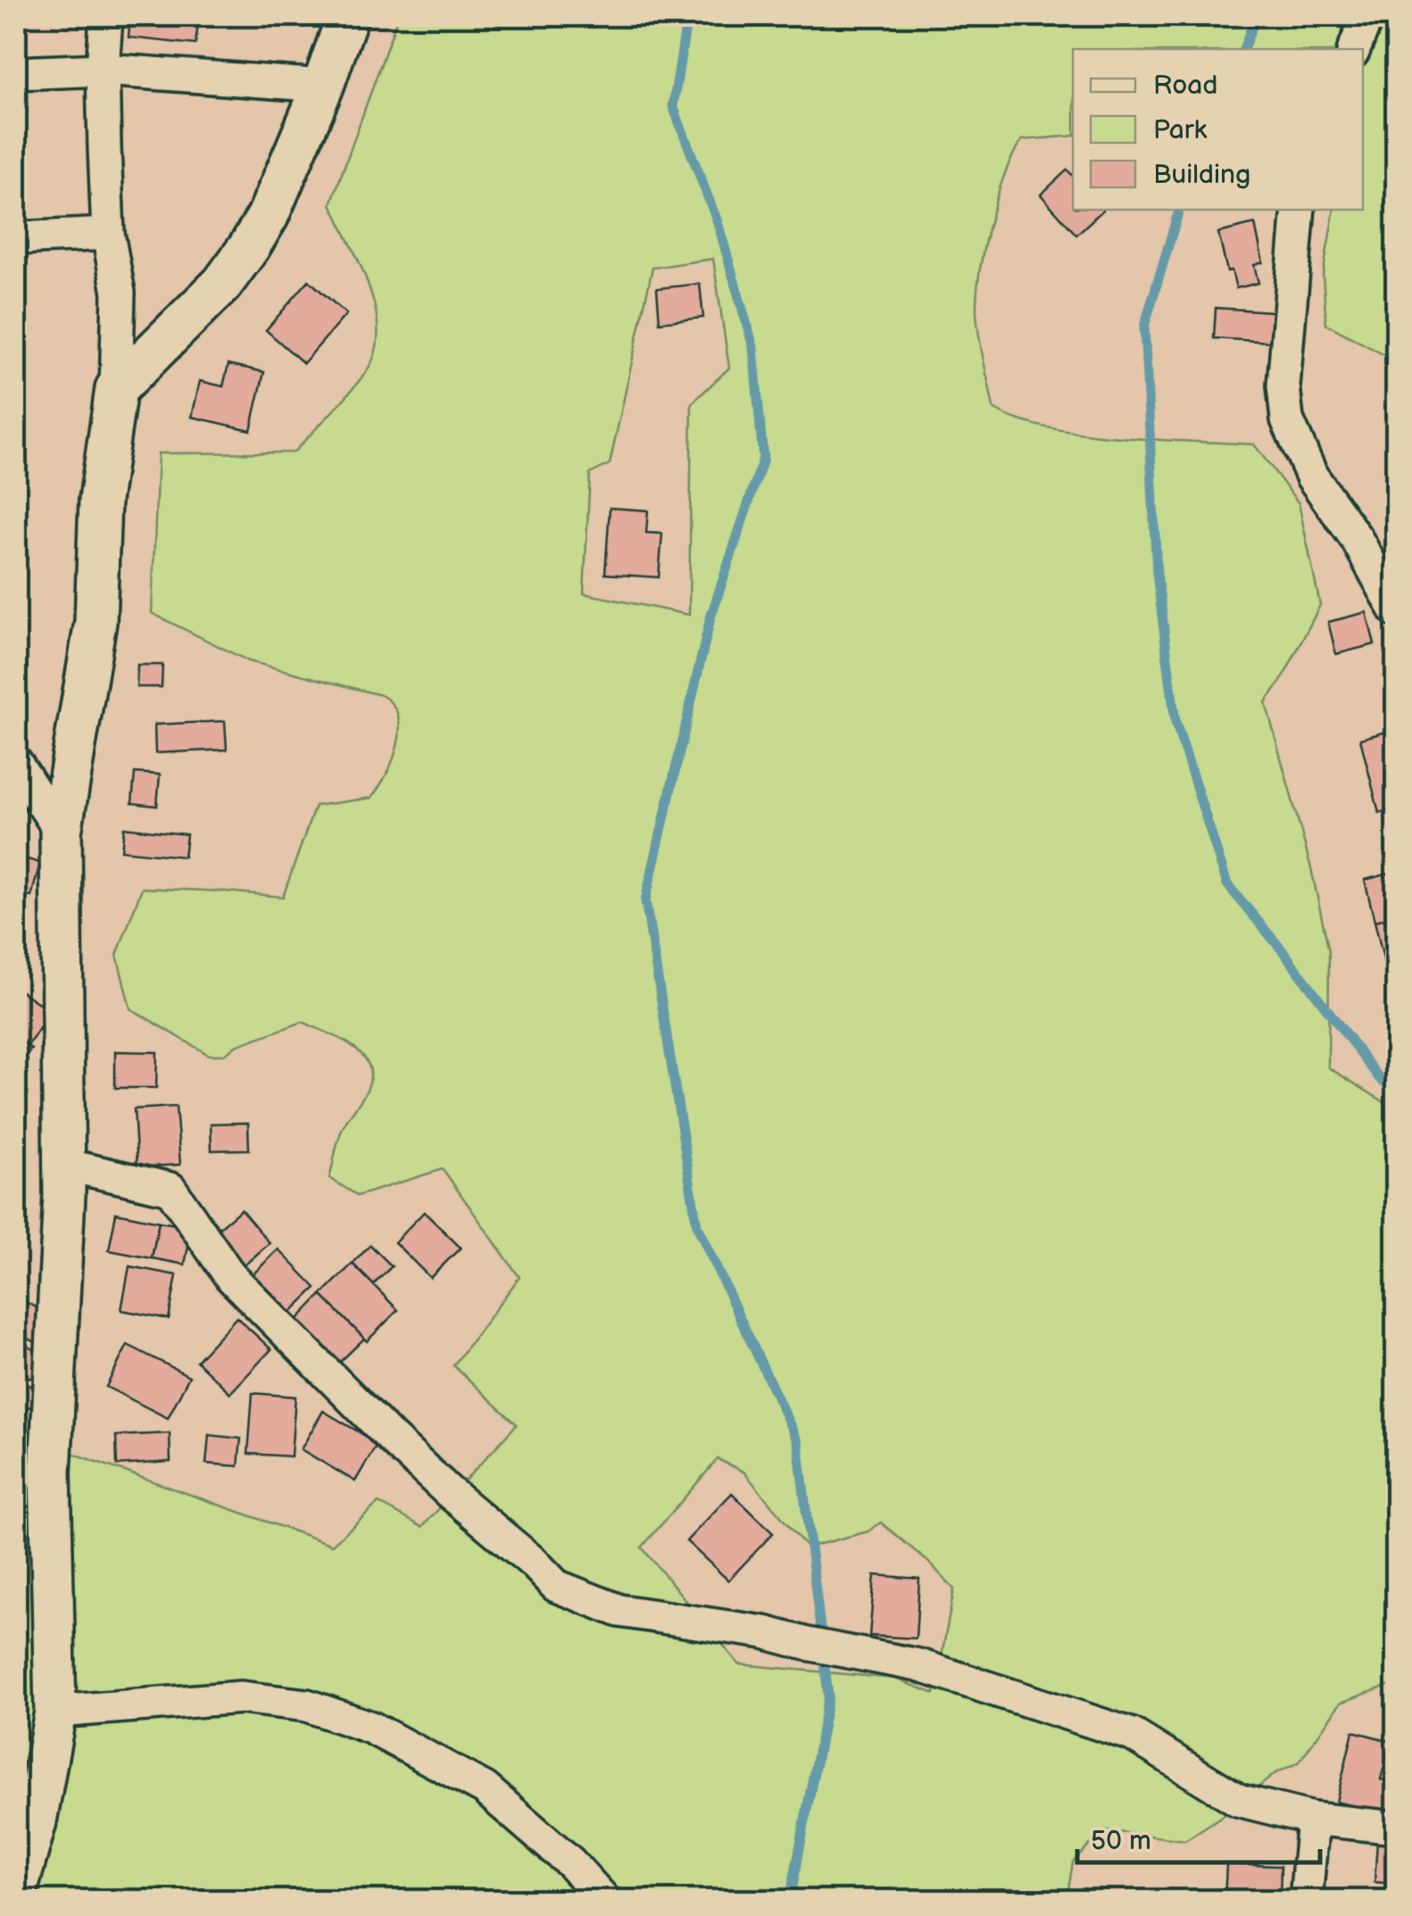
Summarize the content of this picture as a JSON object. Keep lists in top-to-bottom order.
{
  "legend": ["Road", "Park", "Building"],
  "scale_bar": "50 m"
}
